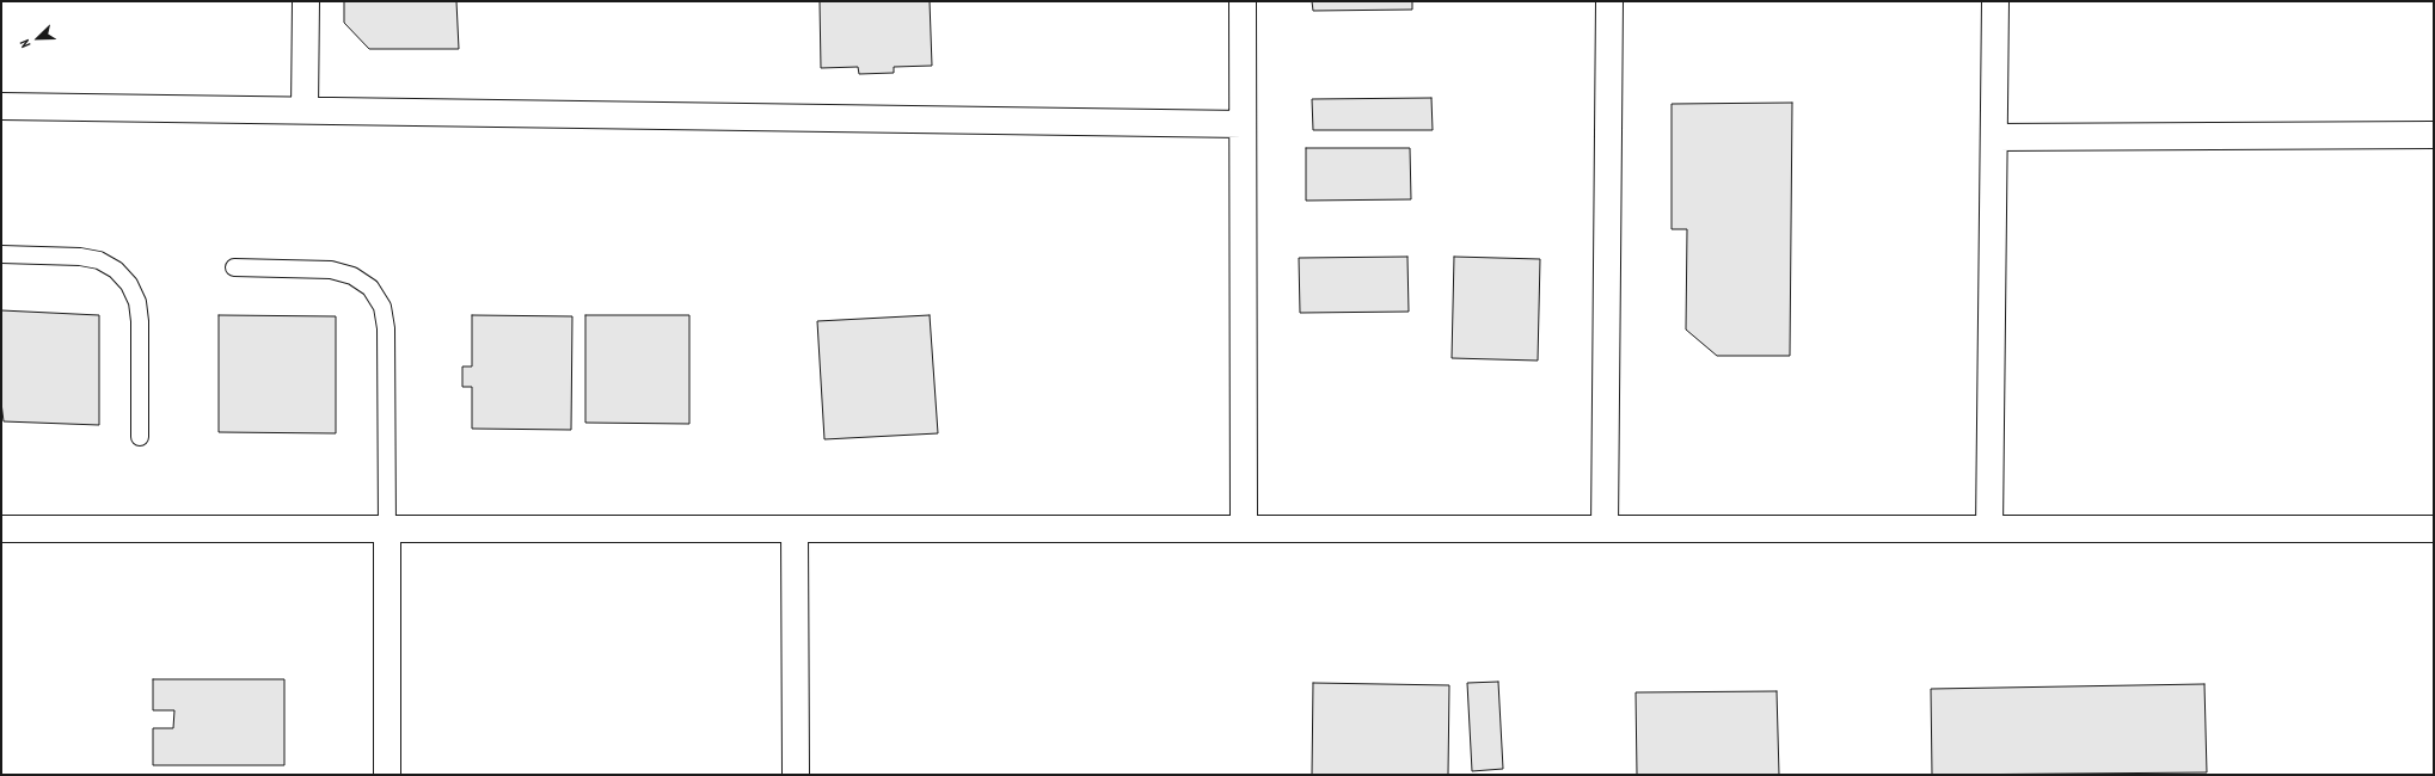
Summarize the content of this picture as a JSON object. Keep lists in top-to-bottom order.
{
  "north": "bottom left"
}
